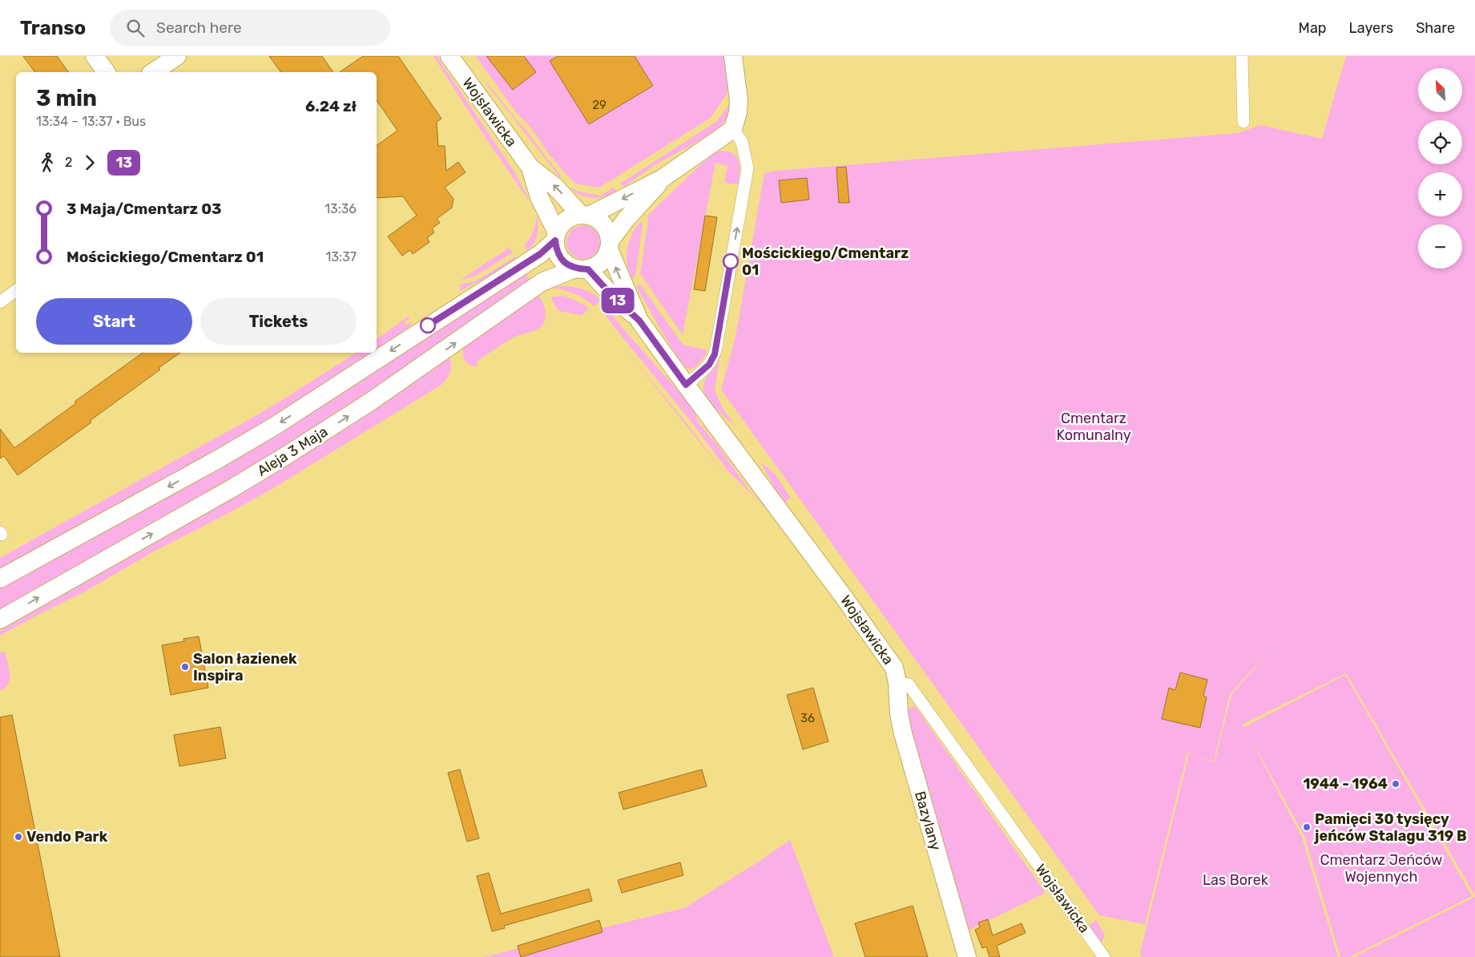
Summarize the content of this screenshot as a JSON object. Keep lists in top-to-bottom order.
{
  "streets": {
    "street": ["Wojsławicka", "Aleja 3 Maja", "Bazylany"]
  },
  "crossings": [
    ["Wojsławicka", "Aleja 3 Maja"],
    ["Wojsławicka", "Bazylany"]
  ],
  "parks": ["Cmentarz Komunalny", "Cmentarz Jeńców Wojennych", "Las Borek"],
  "places": [
    "Mościckiego/Cmentarz 01",
    "Salon łazienek Inspira",
    "1944 - 1964",
    "Pamięci 30 tysięcy jeńców Stalagu 319 B",
    "Vendo Park"
  ],
  "lines": ["bus line 13"],
  "house_numbers": ["29", "36"],
  "north": "top left",
  "page": {
    "header": "Transo",
    "search": "Search here",
    "nav": ["Map", "Layers", "Share"],
    "on_map": "13",
    "map_buttons": ["+", "−"],
    "heading": ["3 min", "13:34 – 13:37 · Bus", "6.24 zł"],
    "legs": ["2", "13"],
    "list": [
      {
        "name": "3 Maja/Cmentarz 03",
        "value": "13:36"
      },
      {
        "name": "Mościckiego/Cmentarz 01",
        "value": "13:37"
      }
    ],
    "buttons": ["Start", "Tickets"]
  }
}
